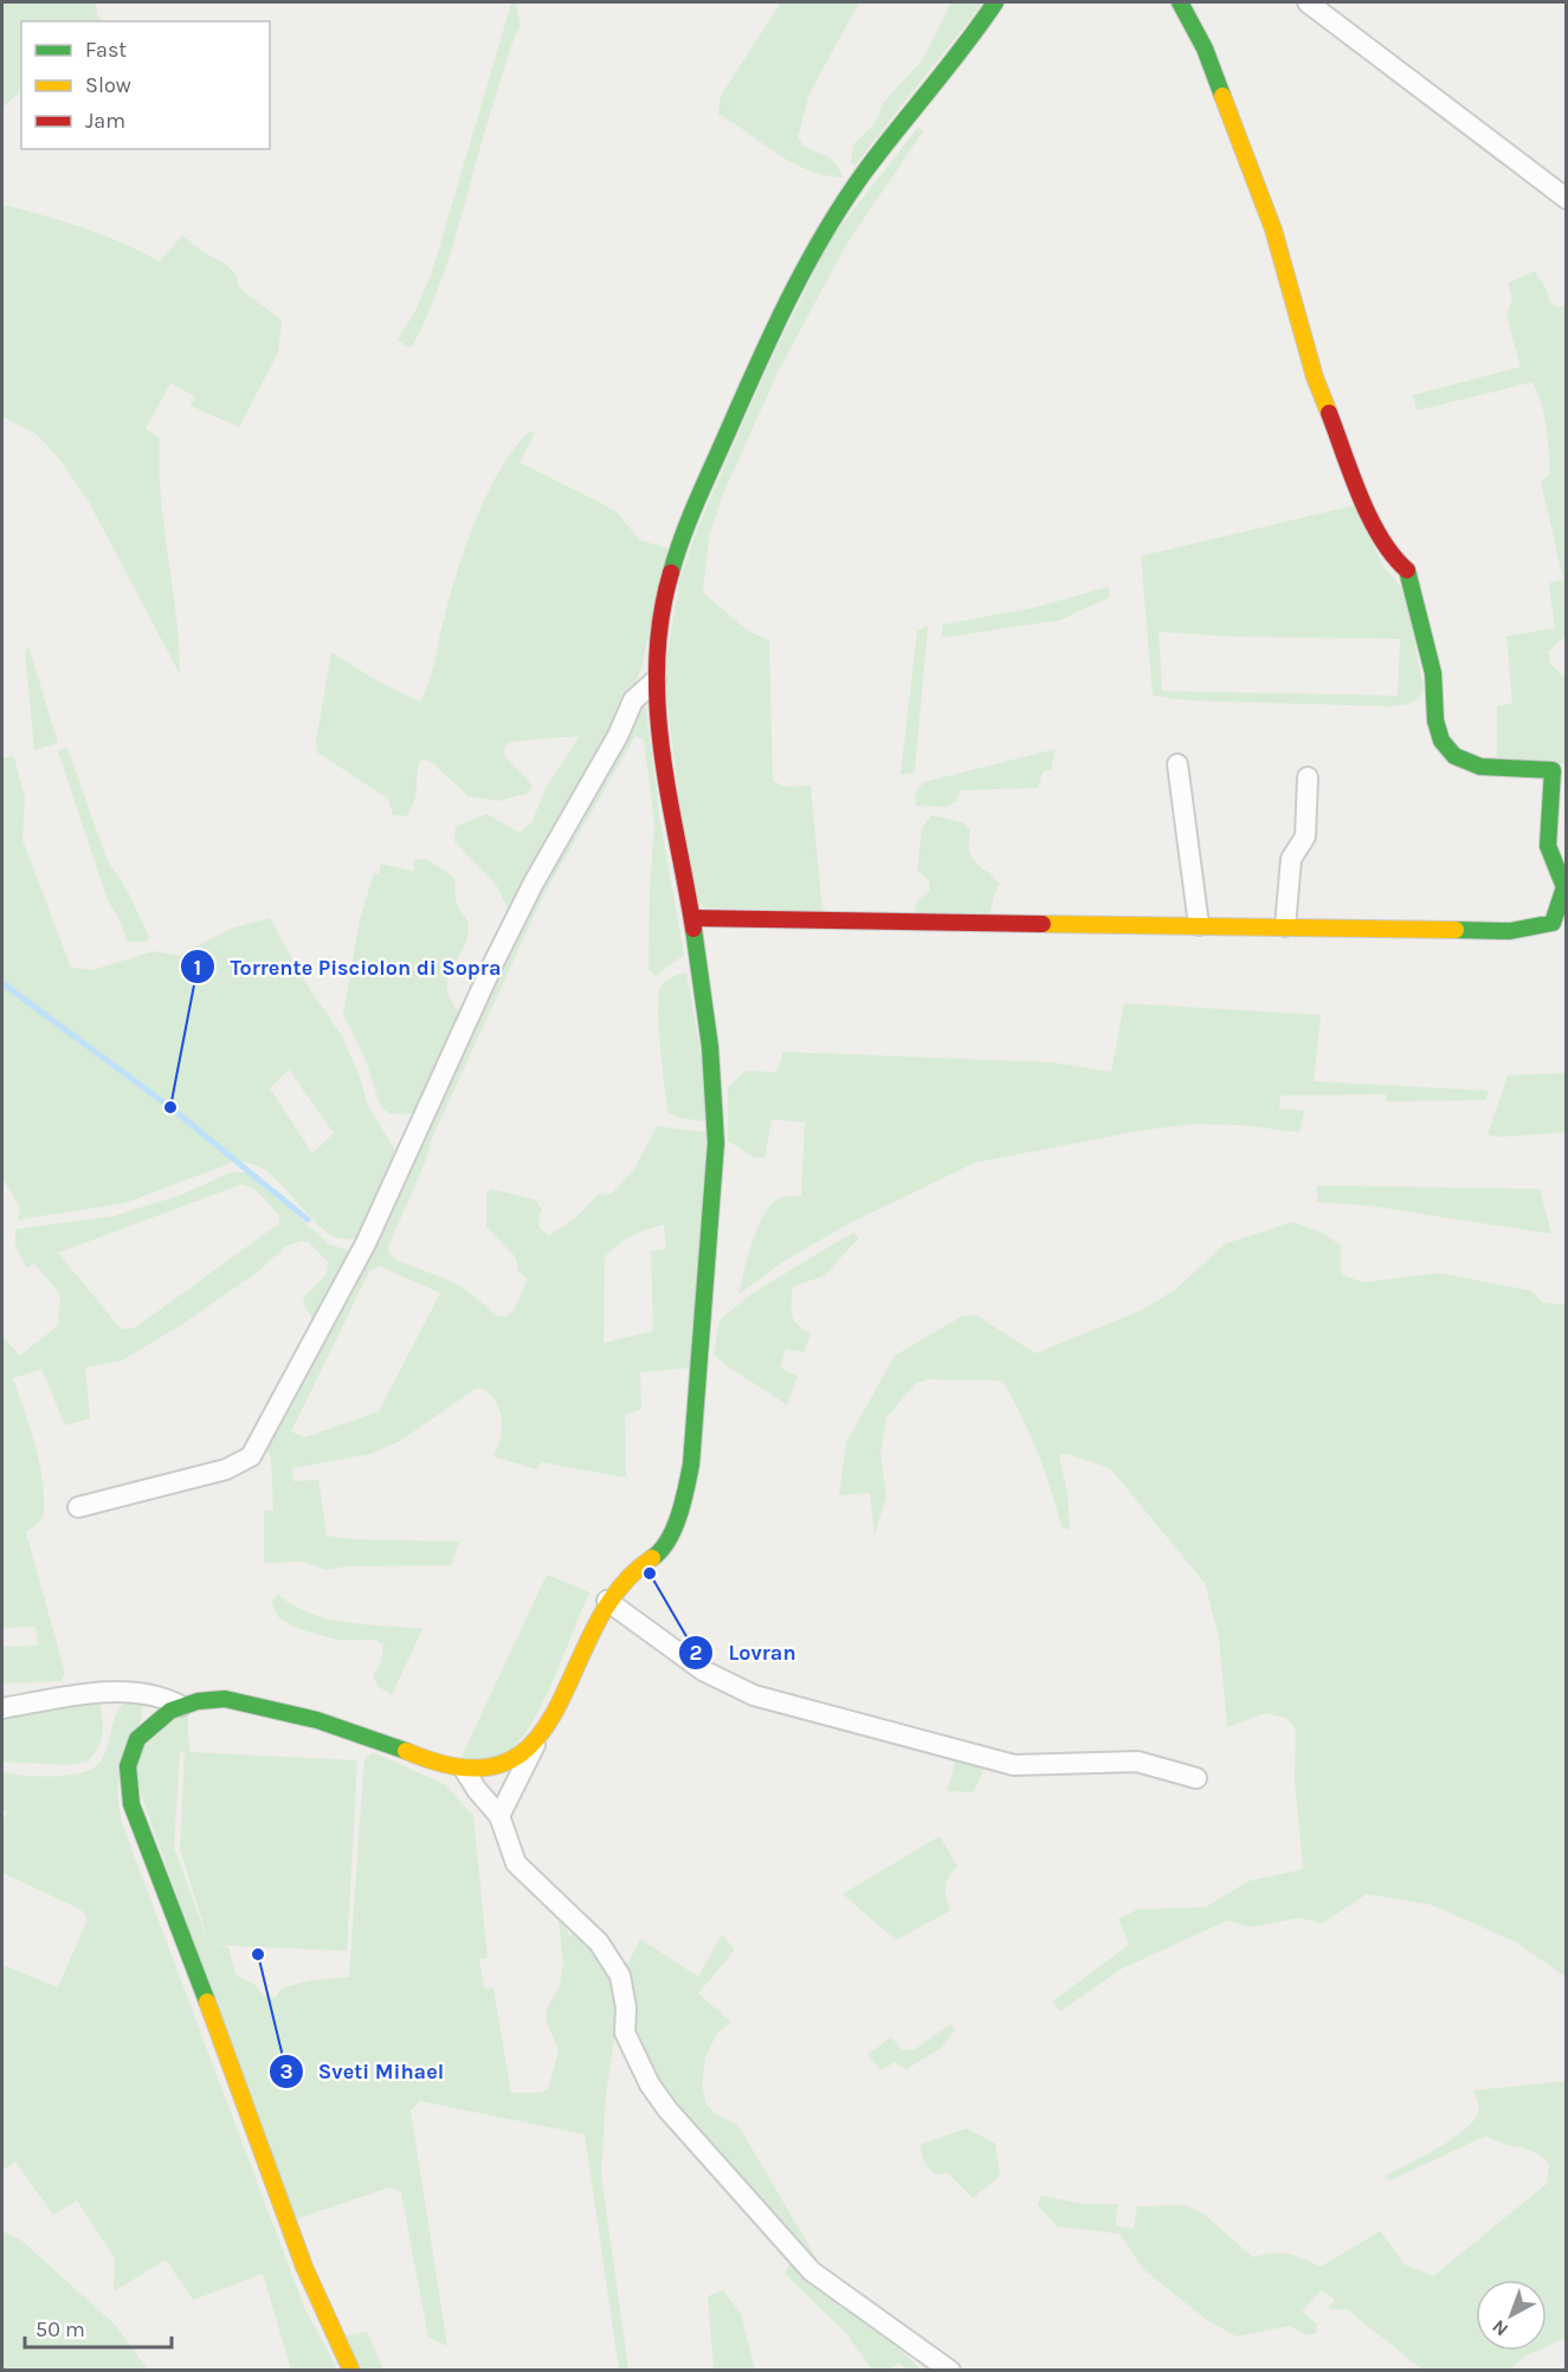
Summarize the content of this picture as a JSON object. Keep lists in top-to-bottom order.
{
  "places": ["Torrente Pisciolon di Sopra", "Lovran", "Sveti Mihael"],
  "legend": ["Fast", "Slow", "Jam"],
  "scale_bar": "50 m",
  "north": "bottom left"
}
